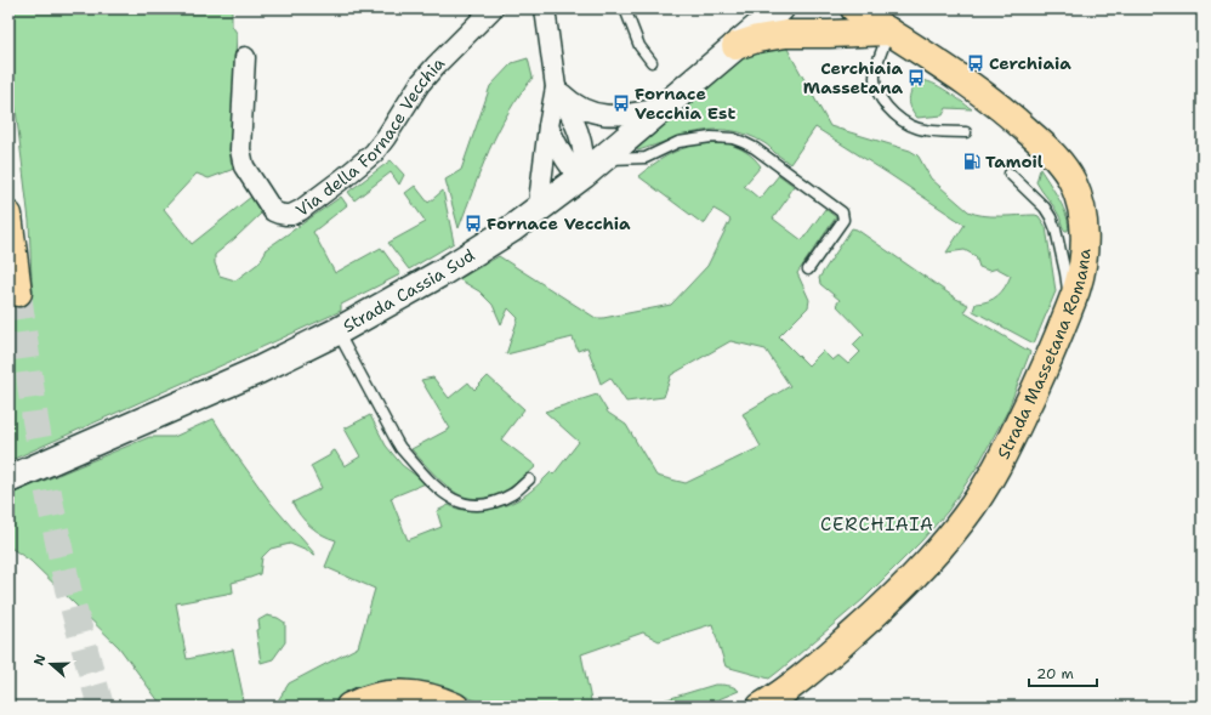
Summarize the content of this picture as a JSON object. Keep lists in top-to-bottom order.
{
  "streets": {
    "main road": ["Strada Cassia Sud", "Strada Massetana Romana"],
    "street": ["Via della Fornace Vecchia"]
  },
  "districts": ["CERCHIAIA"],
  "places": {
    "bus stop": [
      "Cerchiaia",
      "Cerchiaia Massetana",
      "Fornace Vecchia Est",
      "Fornace Vecchia"
    ],
    "fuel station": ["Tamoil"]
  },
  "scale_bar": "20 m",
  "north": "left"
}
